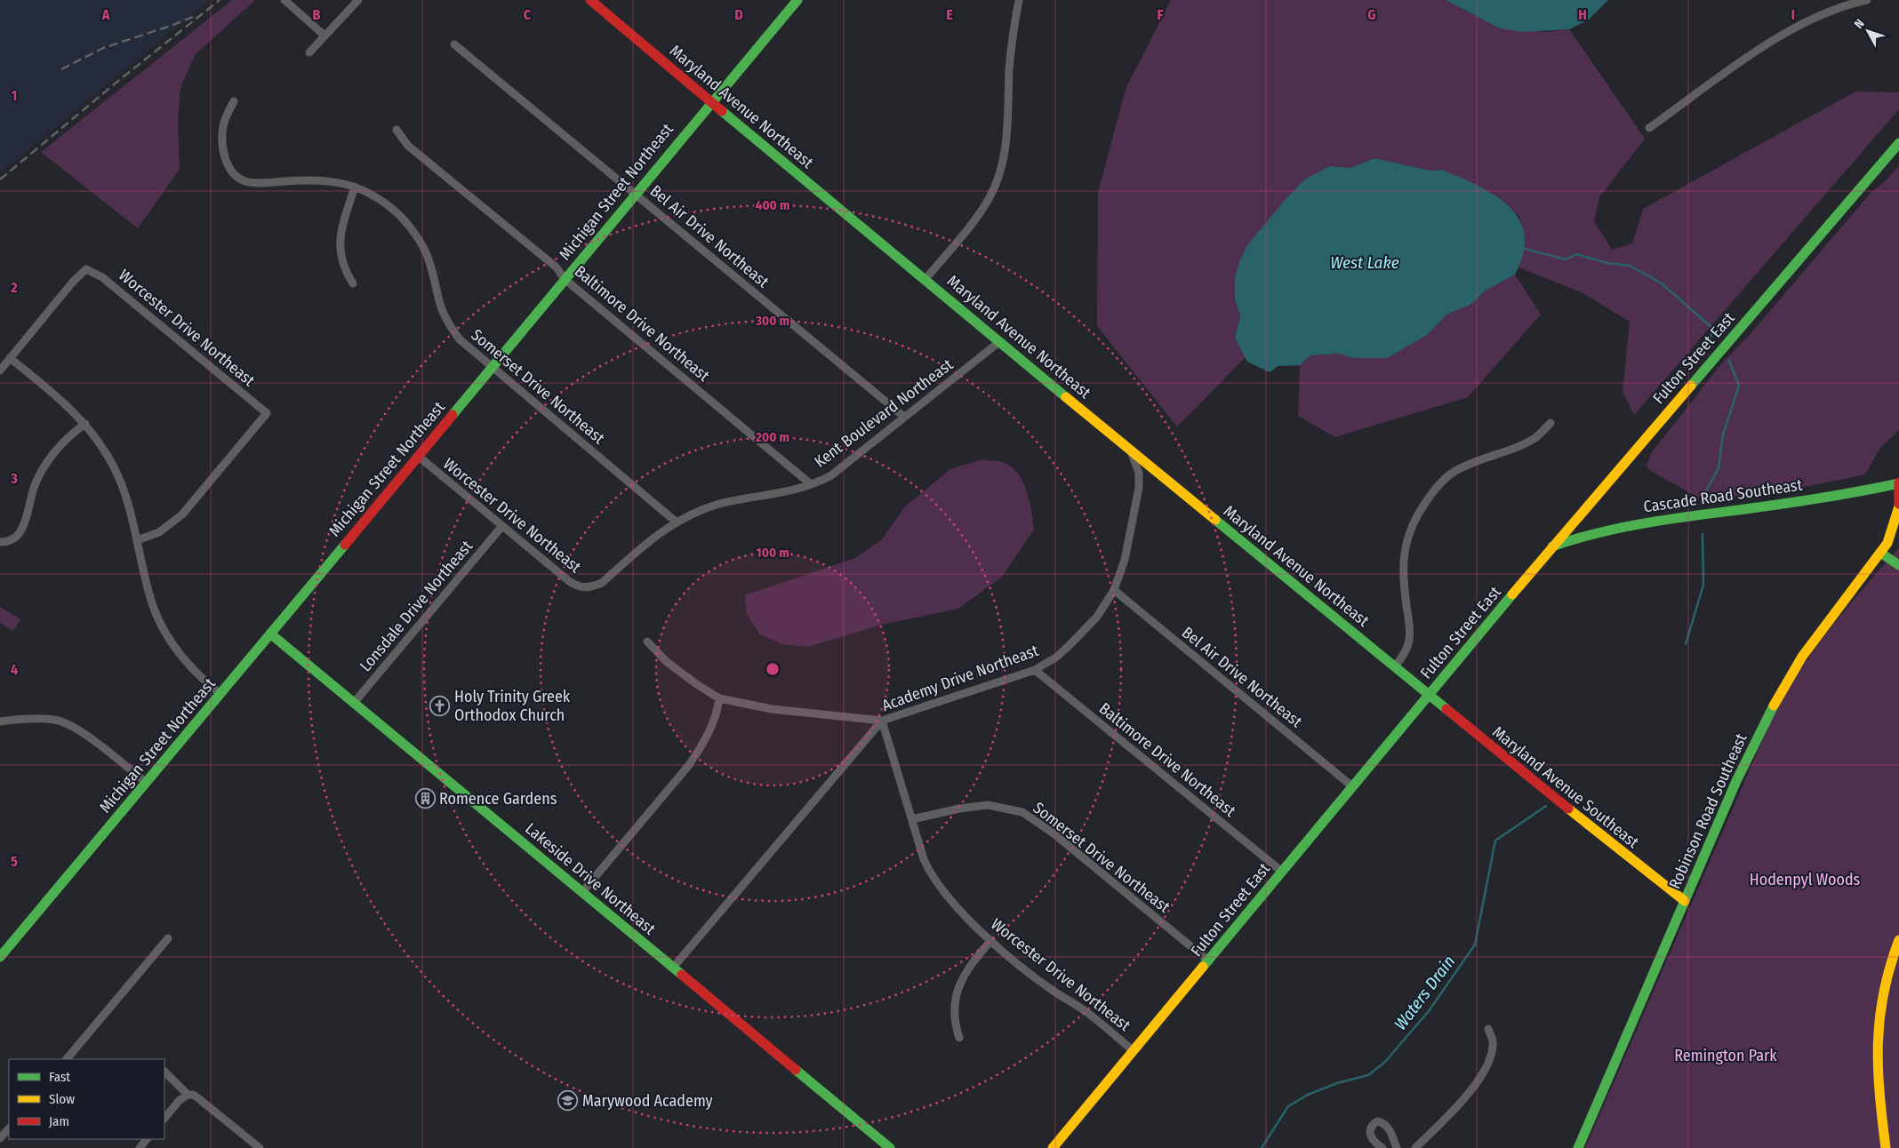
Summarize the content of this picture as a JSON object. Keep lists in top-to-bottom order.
{
  "streets": {
    "main road": [
      "Maryland Avenue Northeast",
      "Michigan Street Northeast",
      "Fulton Street East",
      "Cascade Road Southeast",
      "Maryland Avenue Southeast",
      "Robinson Road Southeast",
      "Lakeside Drive Northeast"
    ],
    "street": [
      "Bel Air Drive Northeast",
      "Baltimore Drive Northeast",
      "Worcester Drive Northeast",
      "Somerset Drive Northeast",
      "Kent Boulevard Northeast",
      "Lonsdale Drive Northeast",
      "Academy Drive Northeast"
    ]
  },
  "crossings": [
    ["Maryland Avenue Northeast", "Michigan Street Northeast"],
    ["Maryland Avenue Northeast", "Fulton Street East"],
    ["Maryland Avenue Northeast", "Kent Boulevard Northeast"],
    ["Maryland Avenue Northeast", "Academy Drive Northeast"],
    ["Maryland Avenue Northeast", "Maryland Avenue Southeast"],
    ["Michigan Street Northeast", "Bel Air Drive Northeast"],
    ["Michigan Street Northeast", "Baltimore Drive Northeast"],
    ["Michigan Street Northeast", "Worcester Drive Northeast"],
    ["Michigan Street Northeast", "Somerset Drive Northeast"],
    ["Michigan Street Northeast", "Lakeside Drive Northeast"],
    ["Bel Air Drive Northeast", "Fulton Street East"],
    ["Bel Air Drive Northeast", "Kent Boulevard Northeast"],
    ["Bel Air Drive Northeast", "Academy Drive Northeast"],
    ["Baltimore Drive Northeast", "Fulton Street East"],
    ["Baltimore Drive Northeast", "Kent Boulevard Northeast"],
    ["Baltimore Drive Northeast", "Academy Drive Northeast"],
    ["Worcester Drive Northeast", "Fulton Street East"],
    ["Worcester Drive Northeast", "Somerset Drive Northeast"],
    ["Worcester Drive Northeast", "Kent Boulevard Northeast"],
    ["Worcester Drive Northeast", "Lonsdale Drive Northeast"],
    ["Worcester Drive Northeast", "Academy Drive Northeast"],
    ["Fulton Street East", "Somerset Drive Northeast"],
    ["Fulton Street East", "Cascade Road Southeast"],
    ["Fulton Street East", "Maryland Avenue Southeast"],
    ["Somerset Drive Northeast", "Kent Boulevard Northeast"],
    ["Cascade Road Southeast", "Robinson Road Southeast"],
    ["Lonsdale Drive Northeast", "Lakeside Drive Northeast"],
    ["Academy Drive Northeast", "Lakeside Drive Northeast"],
    ["Maryland Avenue Southeast", "Robinson Road Southeast"]
  ],
  "water": ["West Lake", "Waters Drain"],
  "parks": ["Hodenpyl Woods", "Remington Park"],
  "places": {
    "church": ["Holy Trinity Greek Orthodox Church"],
    "building": ["Romence Gardens"],
    "school or university": ["Marywood Academy"]
  },
  "legend": ["Fast", "Slow", "Jam"],
  "north": "top left",
  "grid": {
    "columns": [
      "A",
      "B",
      "C",
      "D",
      "E",
      "F",
      "G",
      "H",
      "I"
    ],
    "rows": [
      "1",
      "2",
      "3",
      "4",
      "5"
    ]
  },
  "rings": [
    "400 m",
    "300 m",
    "200 m",
    "100 m"
  ]
}
